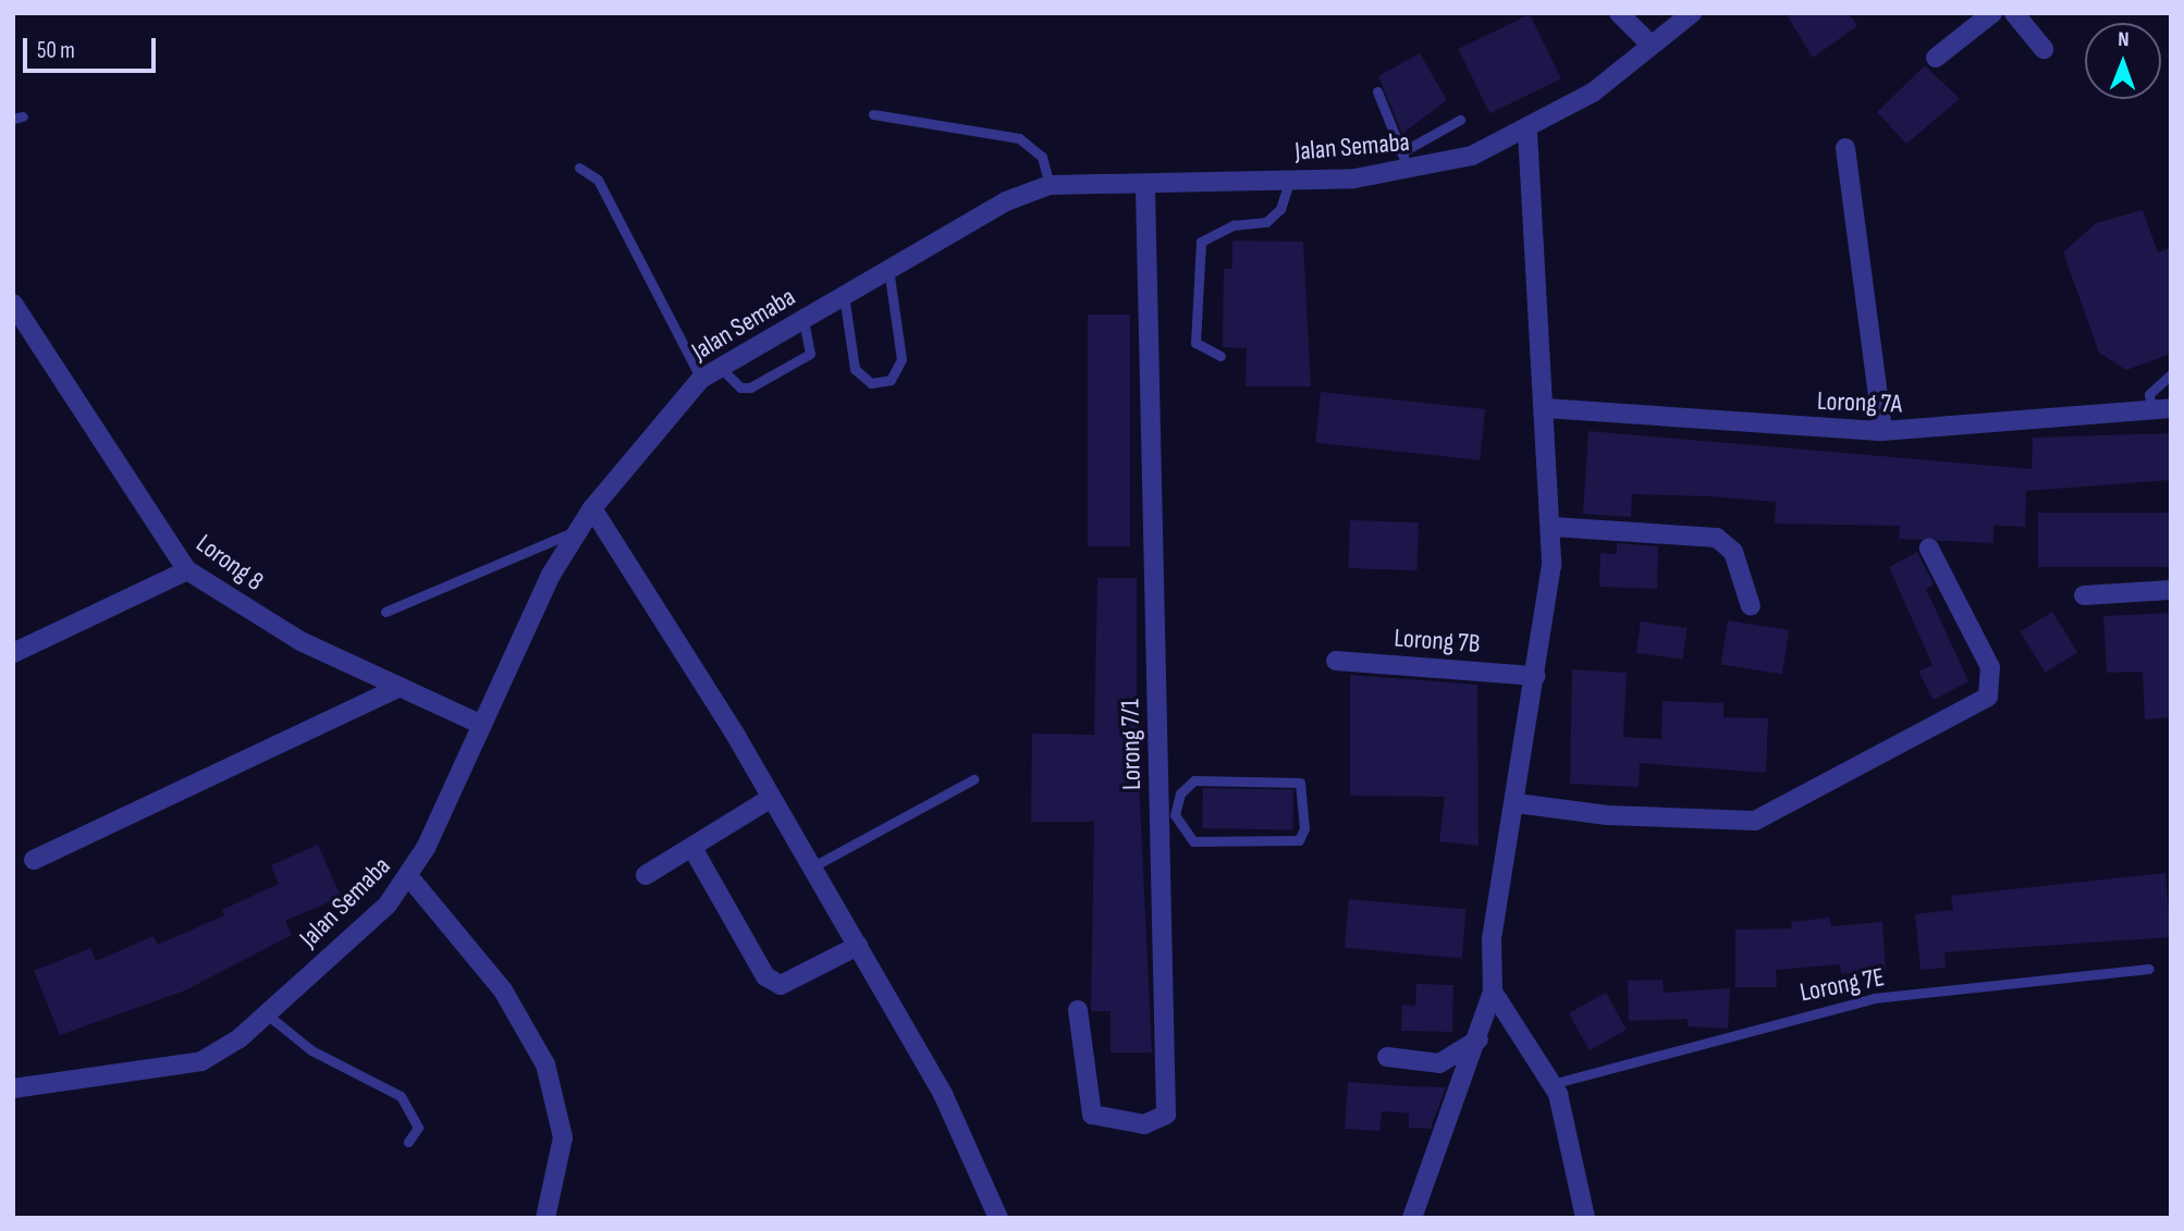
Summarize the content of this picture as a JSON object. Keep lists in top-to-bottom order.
{
  "streets": {
    "street": [
      "Jalan Semaba",
      "Lorong 7A",
      "Lorong 8",
      "Lorong 7B",
      "Lorong 7/1"
    ],
    "lane": ["Lorong 7E"]
  },
  "crossings": [
    ["Jalan Semaba", "Lorong 8"],
    ["Jalan Semaba", "Lorong 7/1"]
  ],
  "scale_bar": "50 m",
  "north": "top"
}
